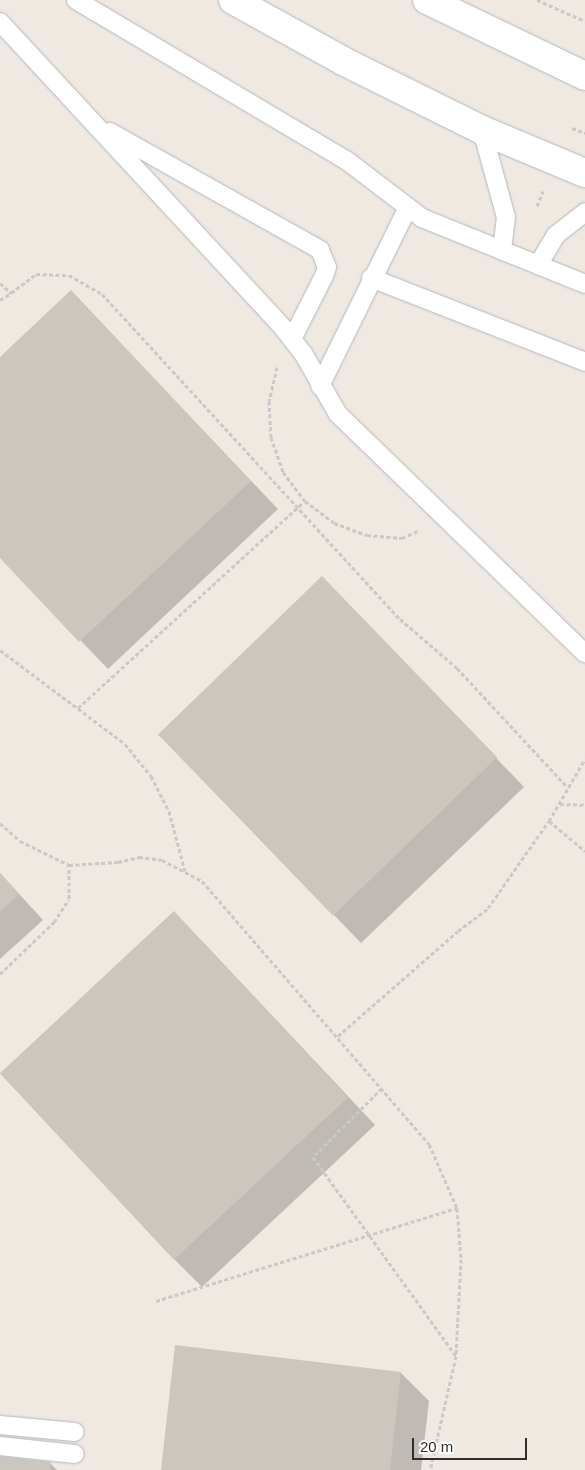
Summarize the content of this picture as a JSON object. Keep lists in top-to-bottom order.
{
  "scale_bar": "20 m"
}
